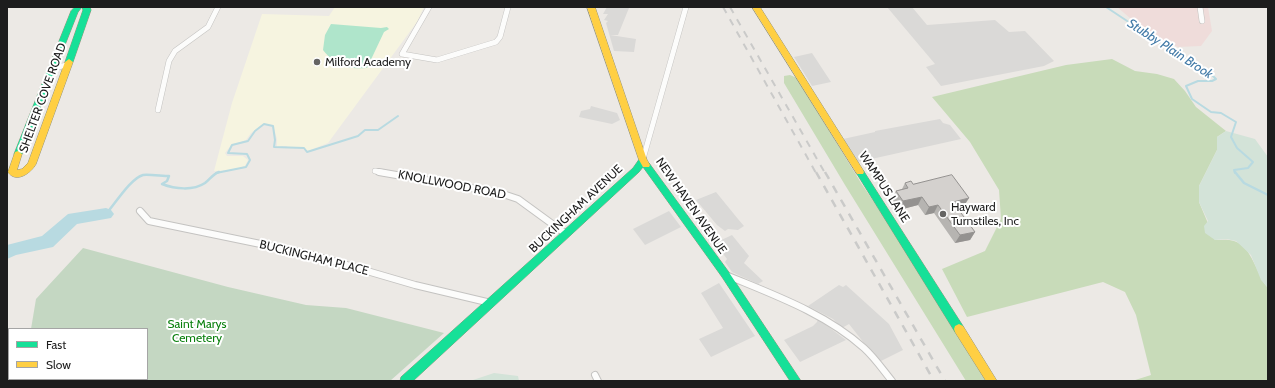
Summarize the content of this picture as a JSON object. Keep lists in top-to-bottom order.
{
  "streets": {
    "street": [
      "SHELTER COVE ROAD",
      "KNOLLWOOD ROAD",
      "WAMPUS LANE",
      "NEW HAVEN AVENUE",
      "BUCKINGHAM AVENUE",
      "BUCKINGHAM PLACE"
    ]
  },
  "crossings": [
    ["KNOLLWOOD ROAD", "BUCKINGHAM AVENUE"],
    ["NEW HAVEN AVENUE", "BUCKINGHAM AVENUE"],
    ["BUCKINGHAM AVENUE", "BUCKINGHAM PLACE"]
  ],
  "water": ["Stubby Plain Brook"],
  "parks": ["Saint Marys Cemetery"],
  "places": ["Milford Academy", "Hayward Turnstiles, Inc"],
  "legend": ["Fast", "Slow"]
}
